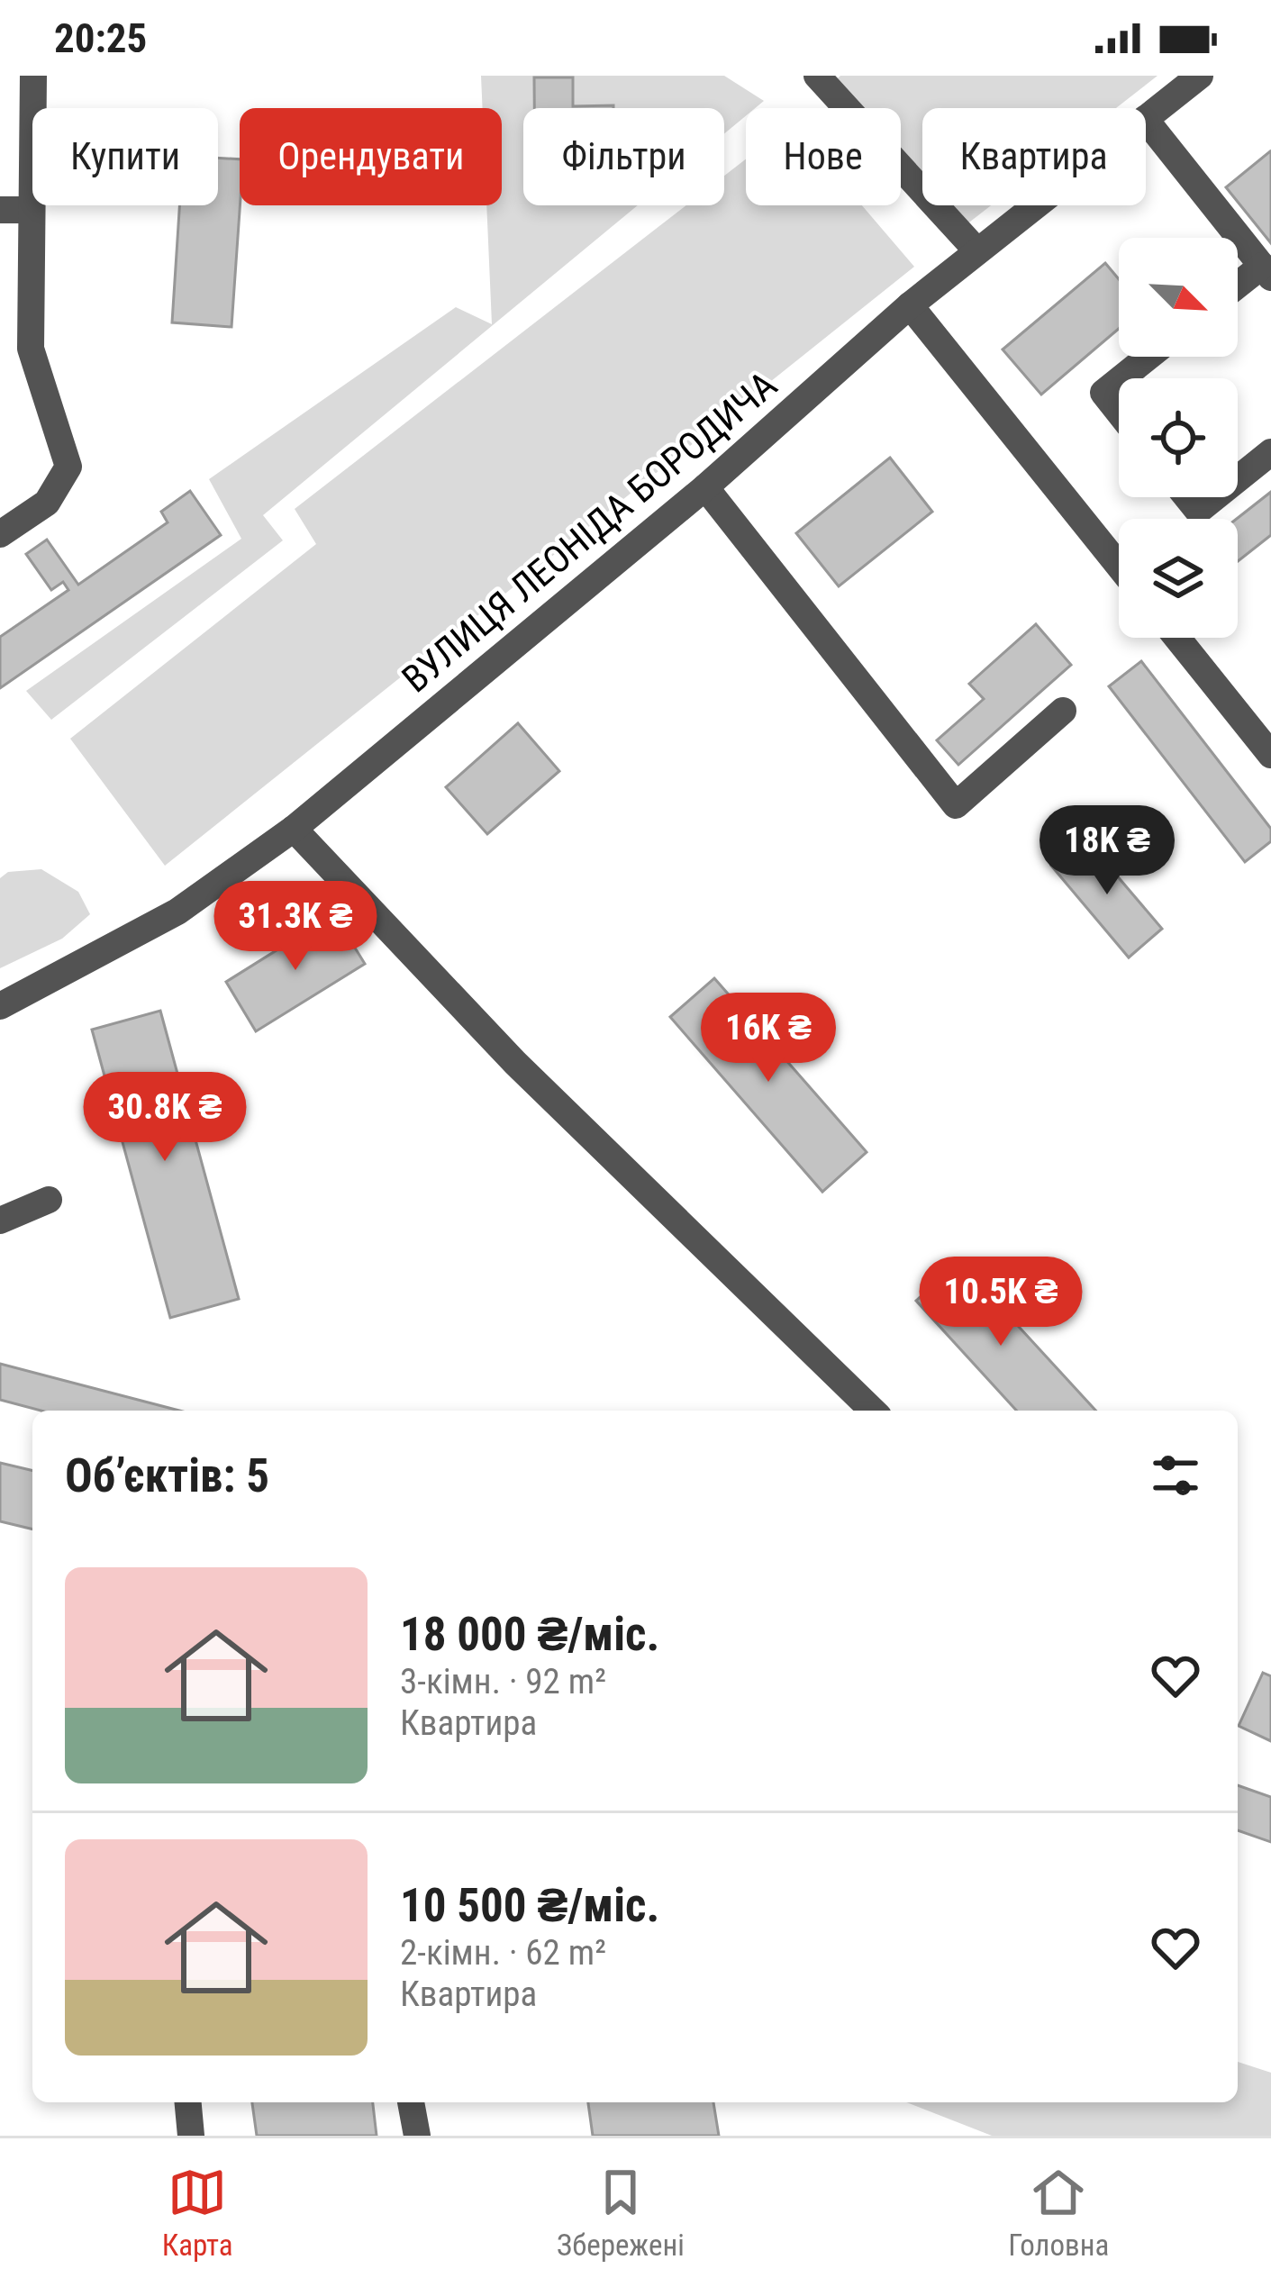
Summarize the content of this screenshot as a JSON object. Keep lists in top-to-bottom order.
{
  "streets": {
    "street": ["ВУЛИЦЯ ЛЕОНІДА БОРОДИЧА"]
  },
  "north": "bottom right",
  "page": {
    "status": "20:25",
    "chip": [
      "Купити",
      "Орендувати",
      "Фільтри",
      "Нове",
      "Квартира"
    ],
    "price": [
      "18K ₴",
      "31.3K ₴",
      "16K ₴",
      "30.8K ₴",
      "10.5K ₴"
    ],
    "heading": "Об’єктів: 5",
    "list": [
      {
        "name": "18 000 ₴/міс.",
        "note": "3-кімн. · 92 m² · Квартира"
      },
      {
        "name": "10 500 ₴/міс.",
        "note": "2-кімн. · 62 m² · Квартира"
      }
    ],
    "tabs": ["Карта", "Збережені", "Головна"]
  }
}
